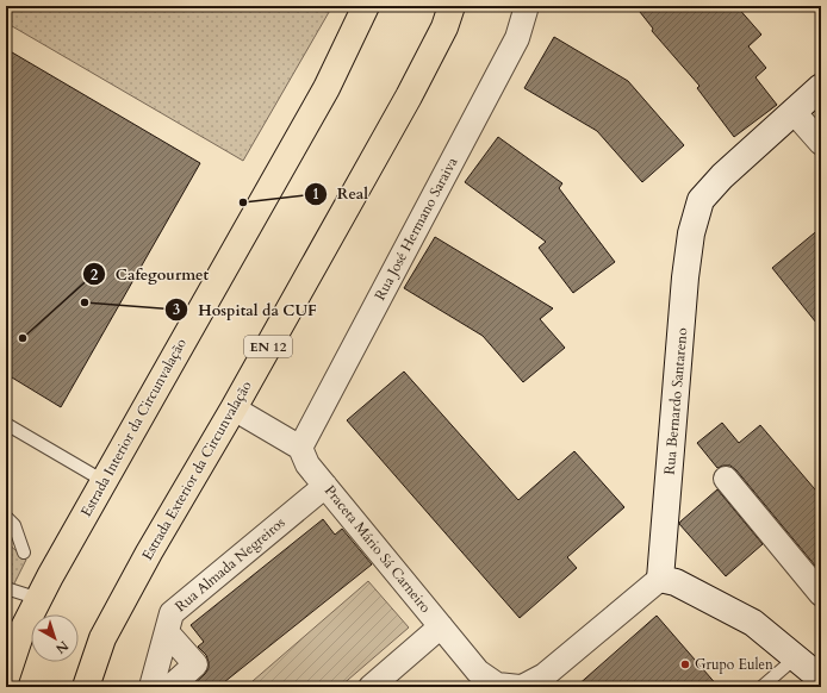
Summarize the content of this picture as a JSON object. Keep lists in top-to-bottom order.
{
  "streets": {
    "main road": ["EN 12", "Estrada Interior da Circunvalação", "Estrada Exterior da Circunvalação"],
    "street": [
      "Rua José Hermano Saraiva",
      "Rua Bernardo Santareno",
      "Praceta Mário Sá Carneiro",
      "Rua Almada Negreiros"
    ]
  },
  "crossings": [
    ["Rua José Hermano Saraiva", "Praceta Mário Sá Carneiro"],
    ["Rua Bernardo Santareno", "Praceta Mário Sá Carneiro"],
    ["Praceta Mário Sá Carneiro", "Rua Almada Negreiros"]
  ],
  "places": [
    "Real",
    "Hospital da CUF",
    "Cafegourmet",
    "Grupo Eulen"
  ],
  "north": "bottom right"
}
